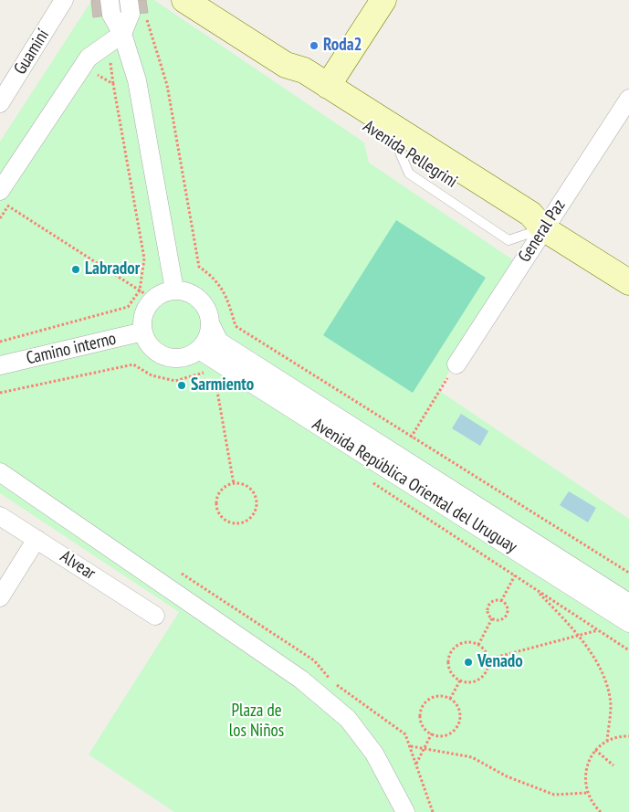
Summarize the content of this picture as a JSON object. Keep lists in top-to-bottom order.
{
  "streets": {
    "main road": ["Avenida Pellegrini"],
    "street": [
      "Guaminí",
      "General Paz",
      "Camino interno",
      "Avenida República Oriental del Uruguay",
      "Alvear"
    ]
  },
  "crossings": [
    ["Avenida Pellegrini", "General Paz"],
    ["Camino interno", "Avenida República Oriental del Uruguay"]
  ],
  "parks": ["Plaza de los Niños"],
  "places": [
    "Roda2",
    "Labrador",
    "Sarmiento",
    "Venado"
  ]
}
